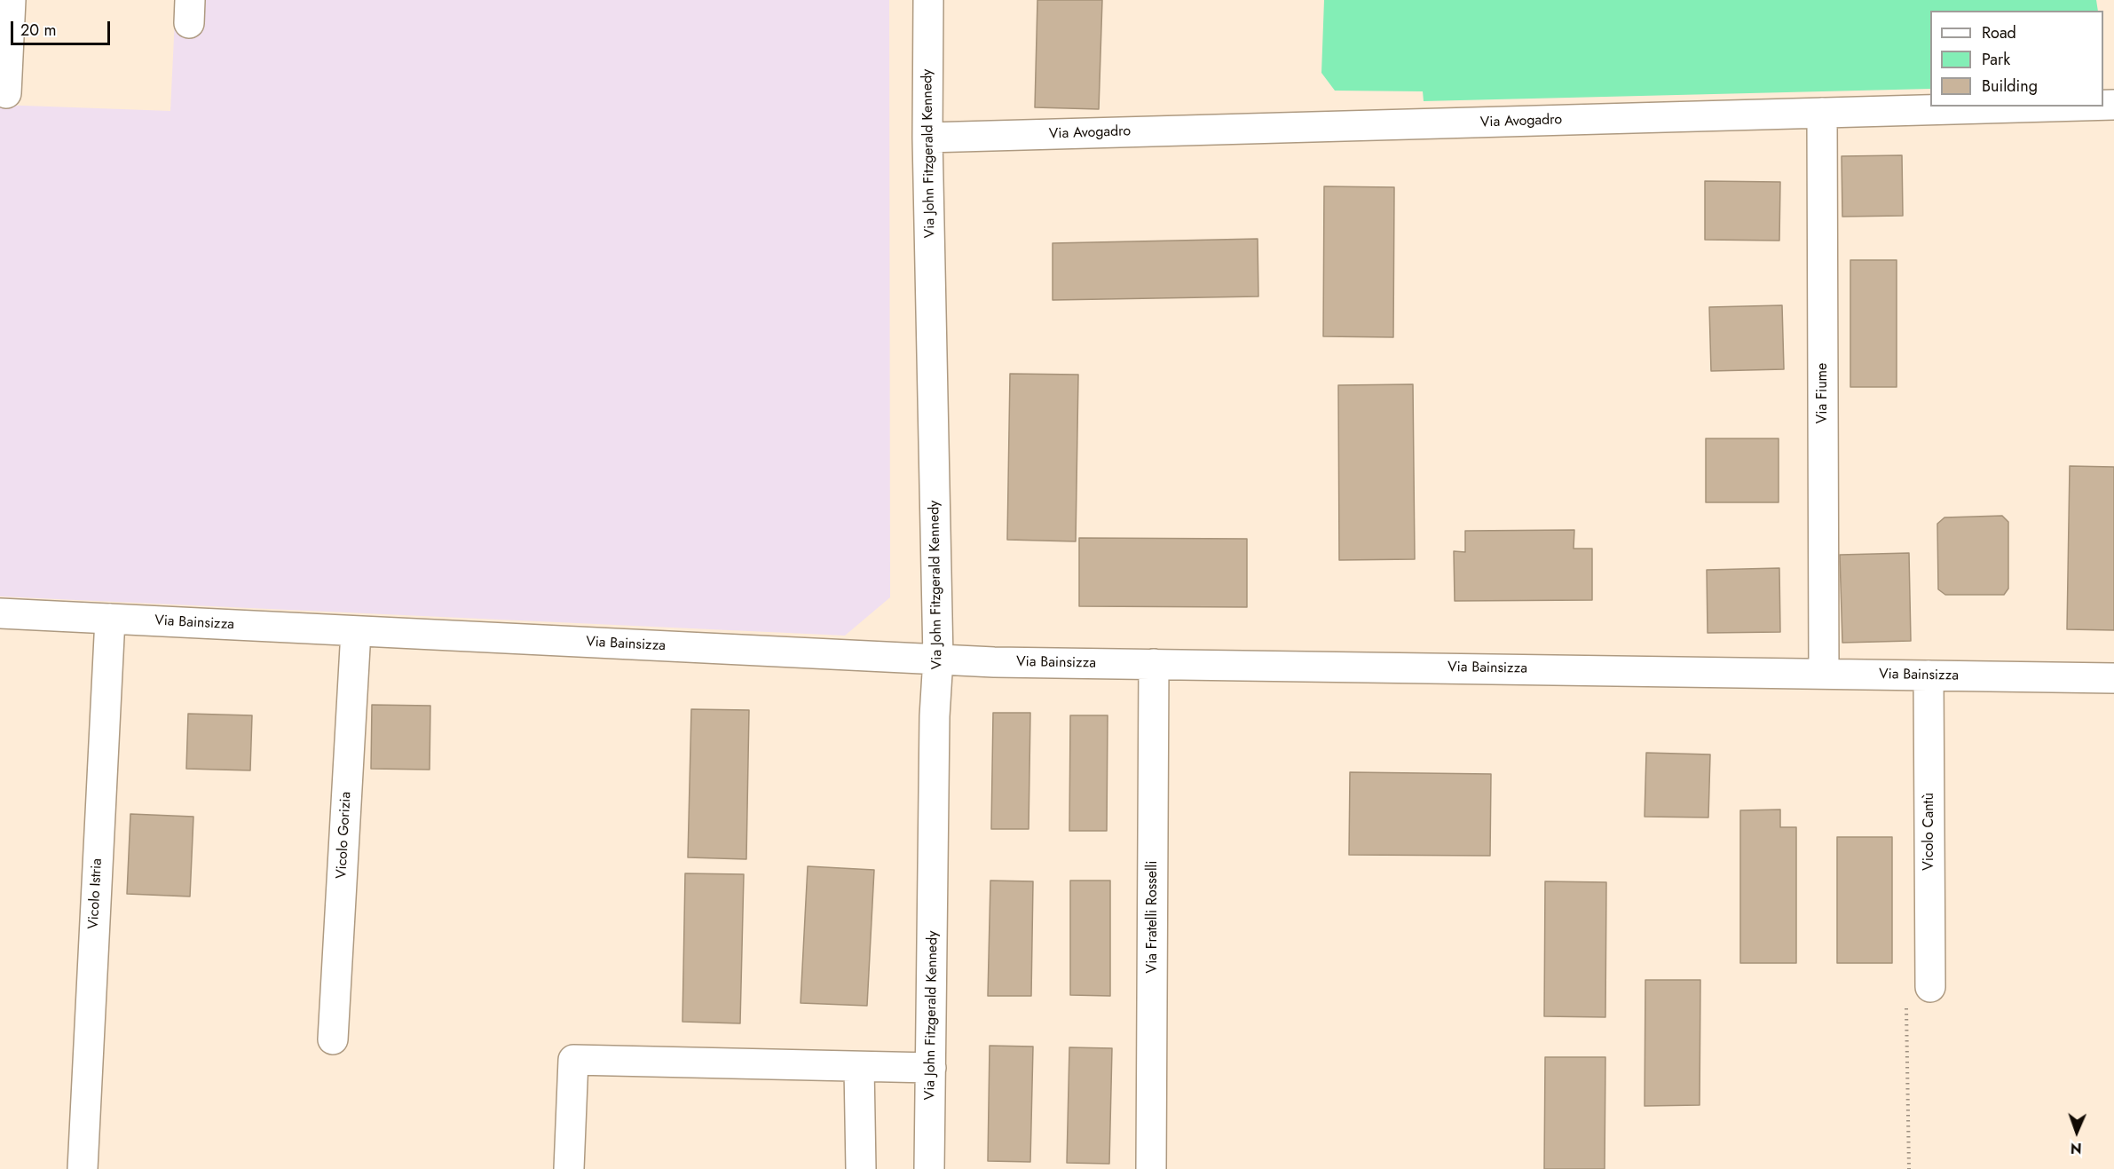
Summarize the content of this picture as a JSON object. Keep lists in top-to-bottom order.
{
  "streets": {
    "street": [
      "Via Avogadro",
      "Via John Fitzgerald Kennedy",
      "Via Fiume",
      "Via Bainsizza",
      "Vicolo Cantù",
      "Vicolo Gorizia",
      "Vicolo Istria",
      "Via Fratelli Rosselli"
    ]
  },
  "crossings": [
    ["Via Avogadro", "Via John Fitzgerald Kennedy"],
    ["Via Avogadro", "Via Fiume"],
    ["Via John Fitzgerald Kennedy", "Via Bainsizza"],
    ["Via Fiume", "Via Bainsizza"],
    ["Via Bainsizza", "Vicolo Cantù"],
    ["Via Bainsizza", "Vicolo Gorizia"],
    ["Via Bainsizza", "Vicolo Istria"],
    ["Via Bainsizza", "Via Fratelli Rosselli"]
  ],
  "legend": ["Road", "Park", "Building"],
  "scale_bar": "20 m",
  "north": "bottom"
}
